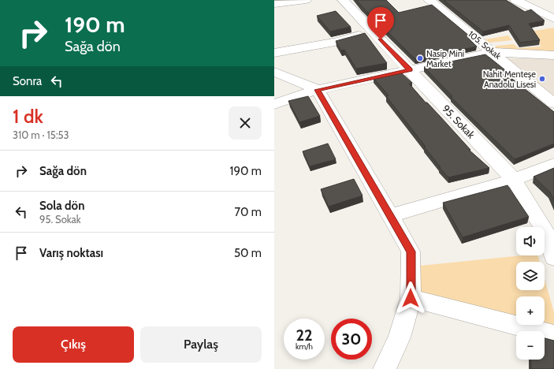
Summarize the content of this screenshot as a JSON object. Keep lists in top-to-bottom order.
{
  "streets": {
    "street": ["105. Sokak", "95. Sokak"]
  },
  "places": ["Nasip Mini Market", "Nahit Menteşe Anadolu Lisesi"],
  "page": {
    "turn": ["190 m", "Sağa dön"],
    "then": "Sonra",
    "heading": ["1 dk", "310 m · 15:53"],
    "list": [
      {
        "name": "Sağa dön",
        "value": "190 m"
      },
      {
        "name": "Sola dön",
        "note": "95. Sokak",
        "value": "70 m"
      },
      {
        "name": "Varış noktası",
        "value": "50 m"
      }
    ],
    "map_buttons": ["+", "−"],
    "speed": "22 km/h",
    "limit": "30",
    "buttons": ["Çıkış", "Paylaş"]
  }
}
